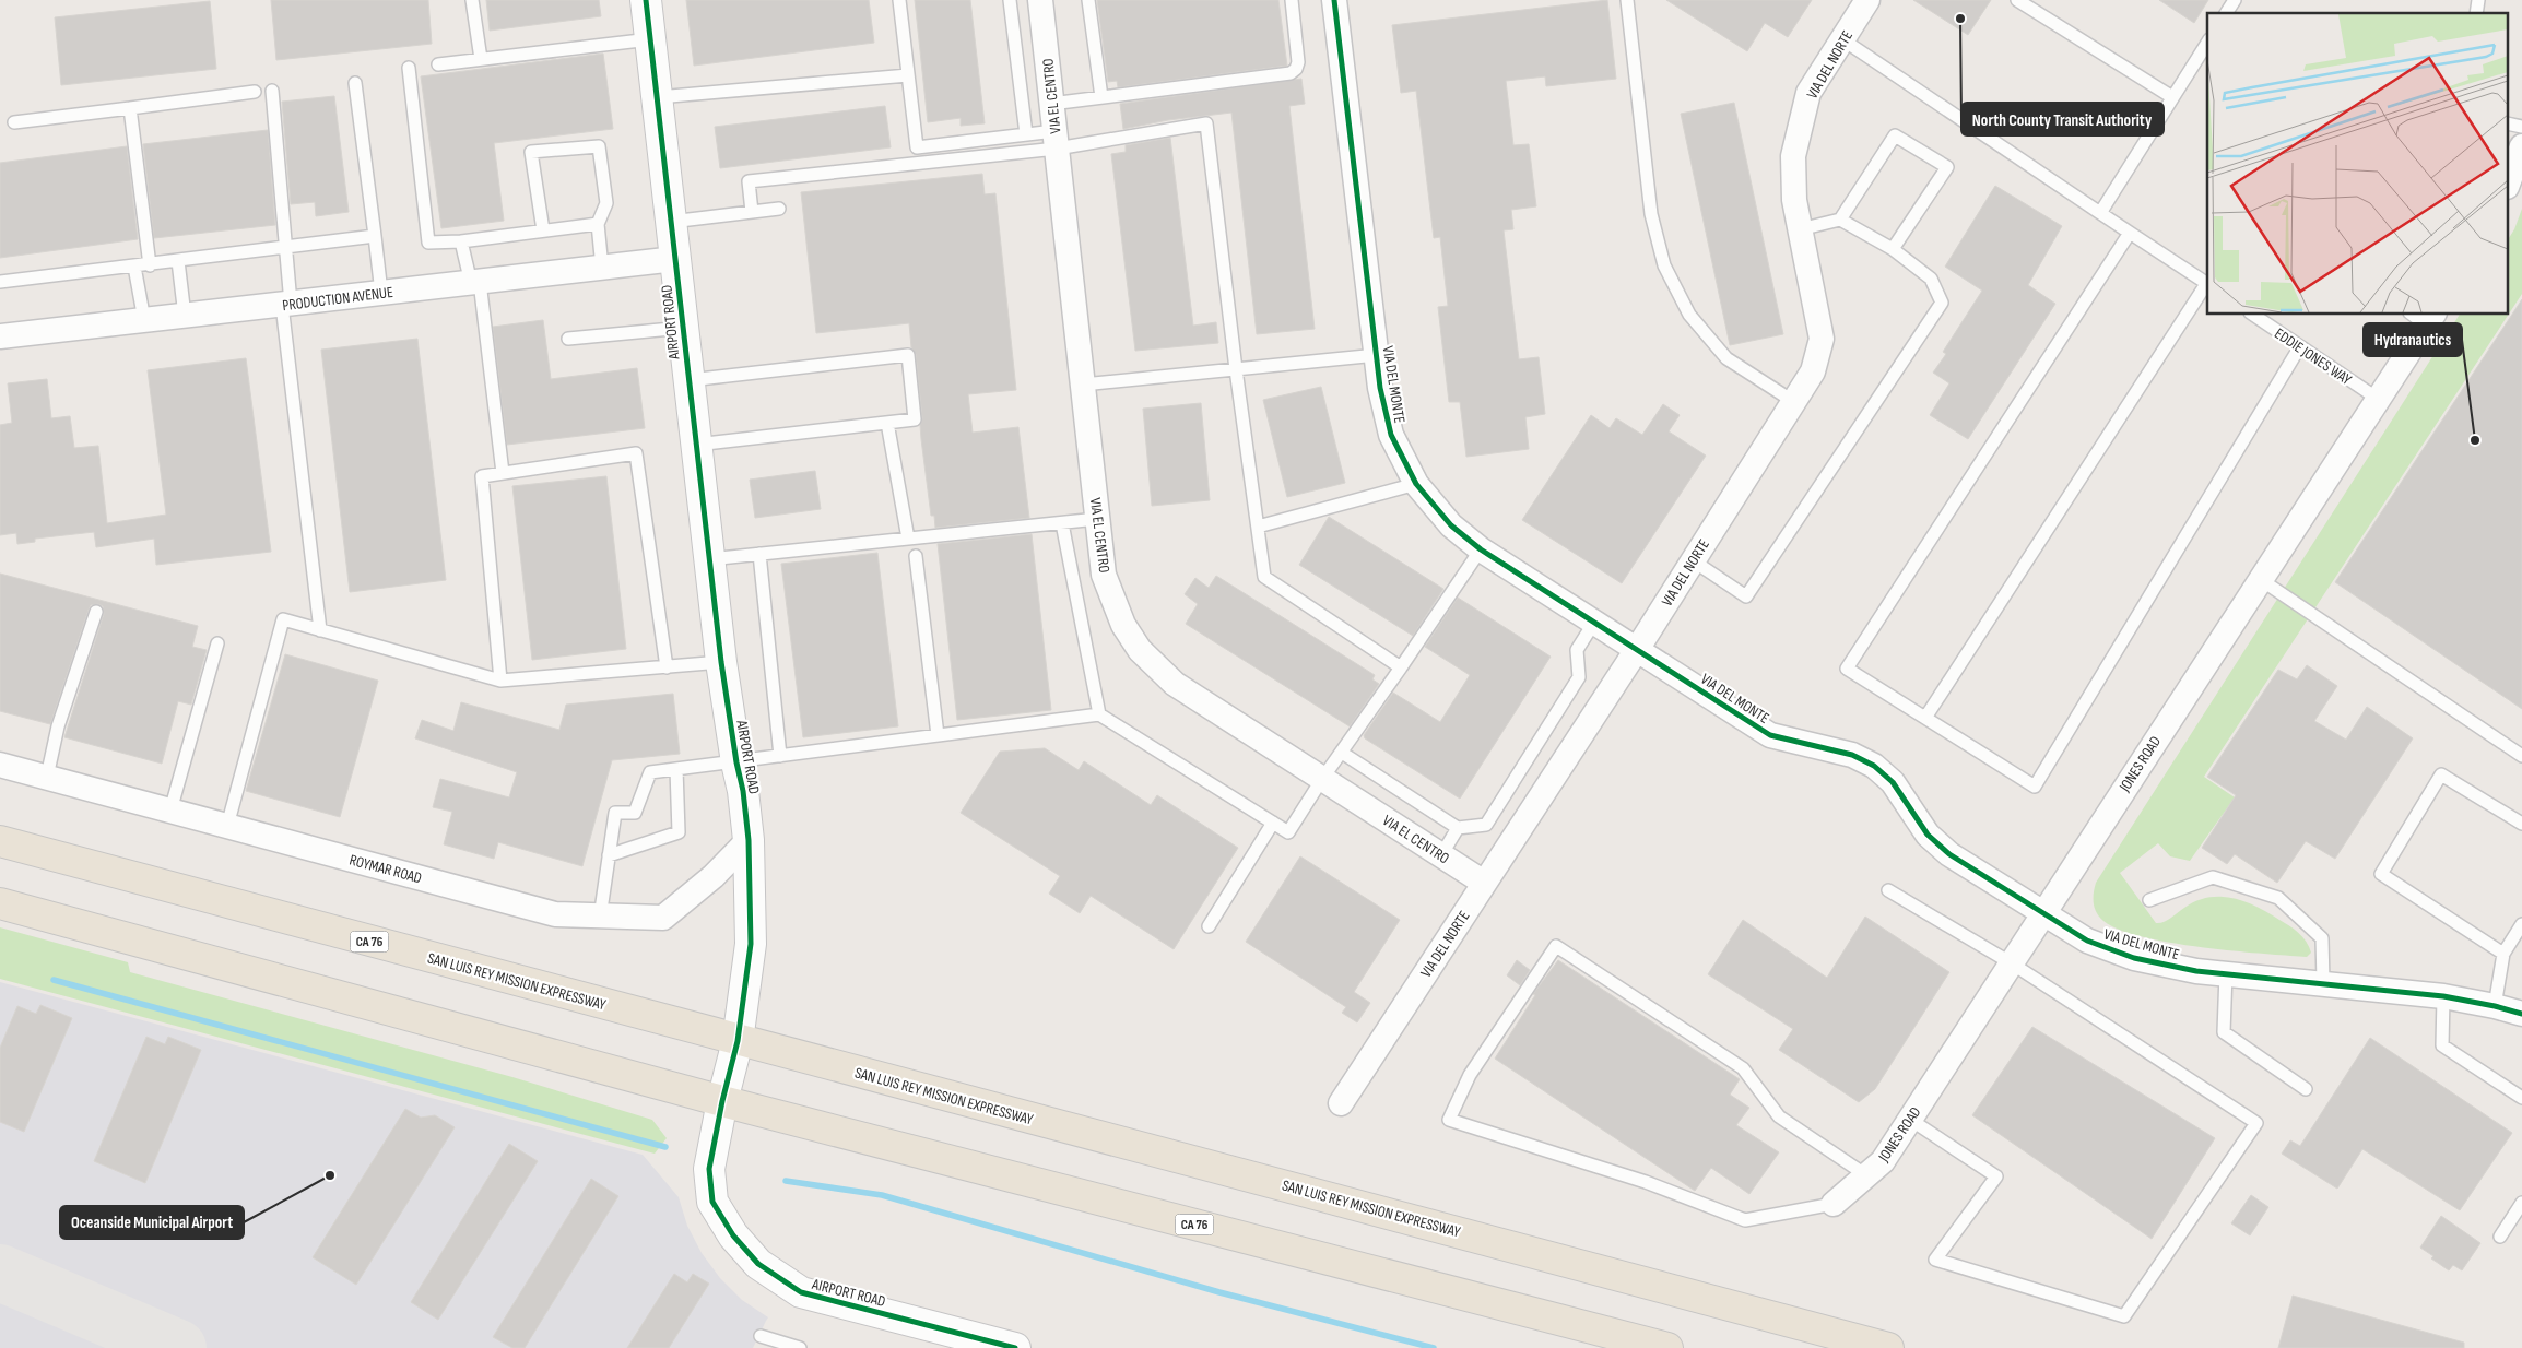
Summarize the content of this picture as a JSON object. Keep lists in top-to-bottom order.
{
  "streets": {
    "highway": ["CA 76", "SAN LUIS REY MISSION EXPRESSWAY"],
    "street": [
      "VIA DEL NORTE",
      "VIA EL CENTRO",
      "PRODUCTION AVENUE",
      "AIRPORT ROAD",
      "VIA DEL MONTE",
      "JONES ROAD",
      "ROYMAR ROAD"
    ],
    "lane": ["EDDIE JONES WAY"]
  },
  "crossings": [
    ["VIA DEL NORTE", "VIA EL CENTRO"],
    ["VIA DEL NORTE", "VIA DEL MONTE"],
    ["PRODUCTION AVENUE", "AIRPORT ROAD"],
    ["AIRPORT ROAD", "ROYMAR ROAD"],
    ["AIRPORT ROAD", "CA 76"],
    ["AIRPORT ROAD", "SAN LUIS REY MISSION EXPRESSWAY"],
    ["EDDIE JONES WAY", "JONES ROAD"],
    ["VIA DEL MONTE", "JONES ROAD"]
  ],
  "places": ["North County Transit Authority", "Hydranautics", "Oceanside Municipal Airport"]
}
